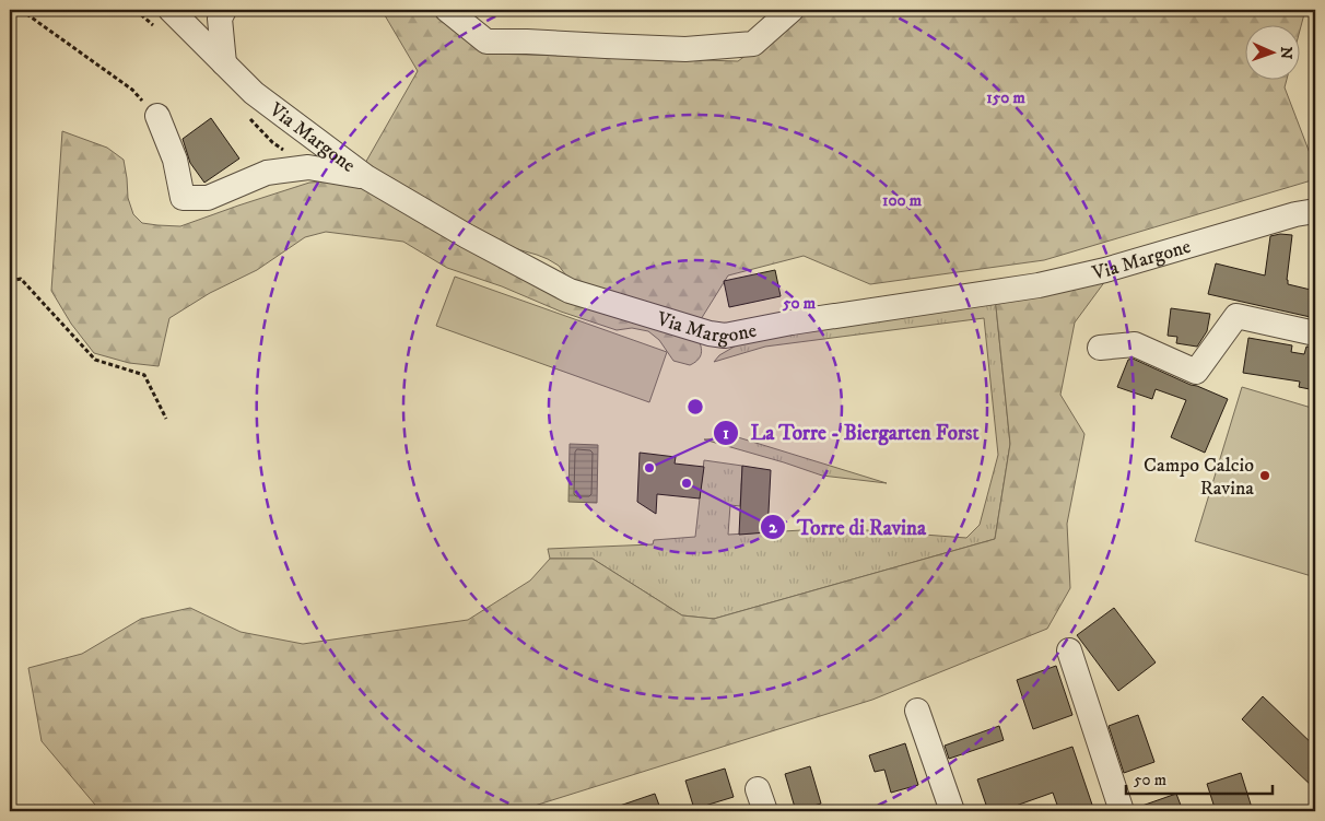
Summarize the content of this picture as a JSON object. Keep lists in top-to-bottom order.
{
  "streets": {
    "street": ["Via Margone"]
  },
  "places": ["La Torre - Biergarten Forst", "Campo Calcio Ravina", "Torre di Ravina"],
  "scale_bar": "50 m",
  "north": "right",
  "rings": ["150 m", "100 m", "50 m"]
}
